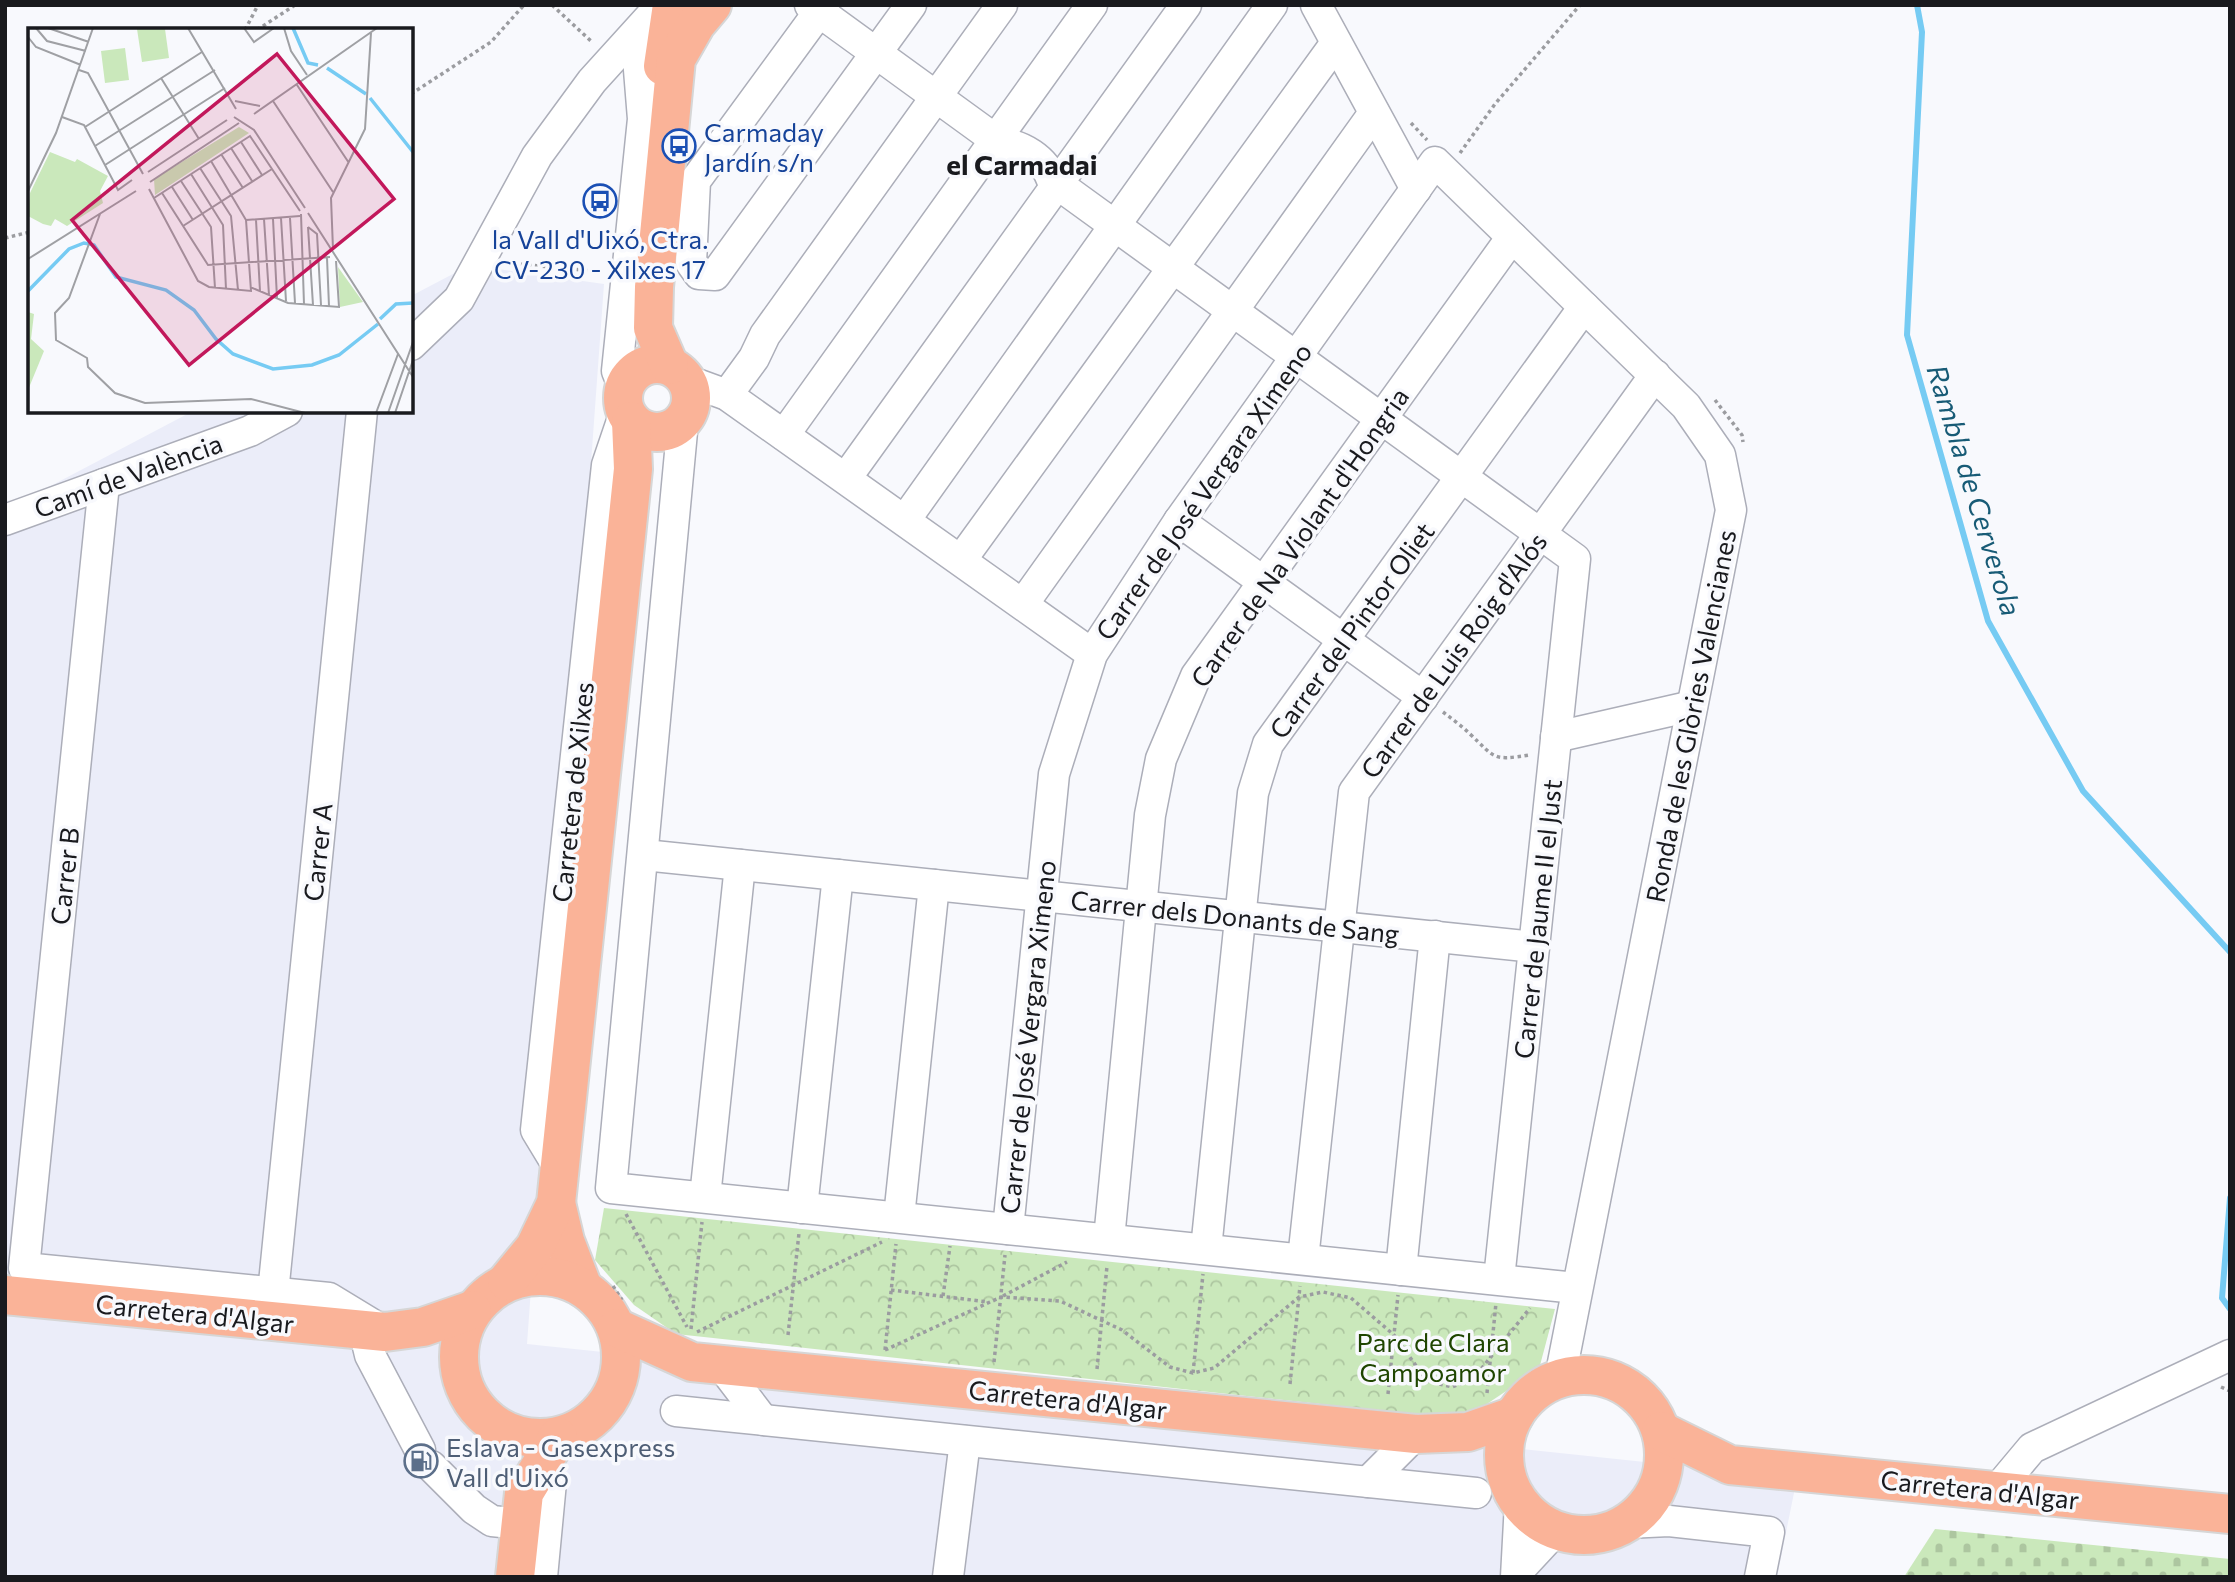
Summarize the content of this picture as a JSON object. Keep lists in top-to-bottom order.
{
  "streets": {
    "main road": ["Carretera de Xilxes", "Carretera d'Algar"],
    "street": [
      "Camí de València",
      "Carrer de José Vergara Ximeno",
      "Carrer de Na Violant d'Hongria",
      "Carrer del Pintor Oliet",
      "Carrer de Luis Roig d'Alós",
      "Ronda de les Glòries Valencianes",
      "Carrer A",
      "Carrer B",
      "Carrer dels Donants de Sang",
      "Carrer de Jaume II el Just"
    ]
  },
  "crossings": [
    ["Camí de València", "Carrer B"],
    ["Carrer de José Vergara Ximeno", "Ronda de les Glòries Valencianes"],
    ["Carrer de José Vergara Ximeno", "Carrer dels Donants de Sang"],
    ["Carrer de Na Violant d'Hongria", "Ronda de les Glòries Valencianes"],
    ["Carrer de Na Violant d'Hongria", "Carrer dels Donants de Sang"],
    ["Carrer del Pintor Oliet", "Ronda de les Glòries Valencianes"],
    ["Carrer del Pintor Oliet", "Carrer dels Donants de Sang"],
    ["Carrer de Luis Roig d'Alós", "Ronda de les Glòries Valencianes"],
    ["Carrer de Luis Roig d'Alós", "Carrer dels Donants de Sang"],
    ["Carrer de Luis Roig d'Alós", "Carrer de Jaume II el Just"],
    ["Ronda de les Glòries Valencianes", "Carretera d'Algar"],
    ["Carretera de Xilxes", "Carrer dels Donants de Sang"],
    ["Carretera de Xilxes", "Carretera d'Algar"],
    ["Carrer A", "Carretera d'Algar"],
    ["Carrer B", "Carretera d'Algar"],
    ["Carrer dels Donants de Sang", "Carrer de Jaume II el Just"]
  ],
  "districts": ["el Carmadai"],
  "water": ["Rambla de Cerverola"],
  "parks": ["Parc de Clara Campoamor"],
  "places": {
    "bus stop": ["Carmaday Jardín s/n", "la Vall d'Uixó, Ctra. CV-230 - Xilxes 17"],
    "fuel station": ["Eslava - Gasexpress Vall d'Uixó"]
  }
}
